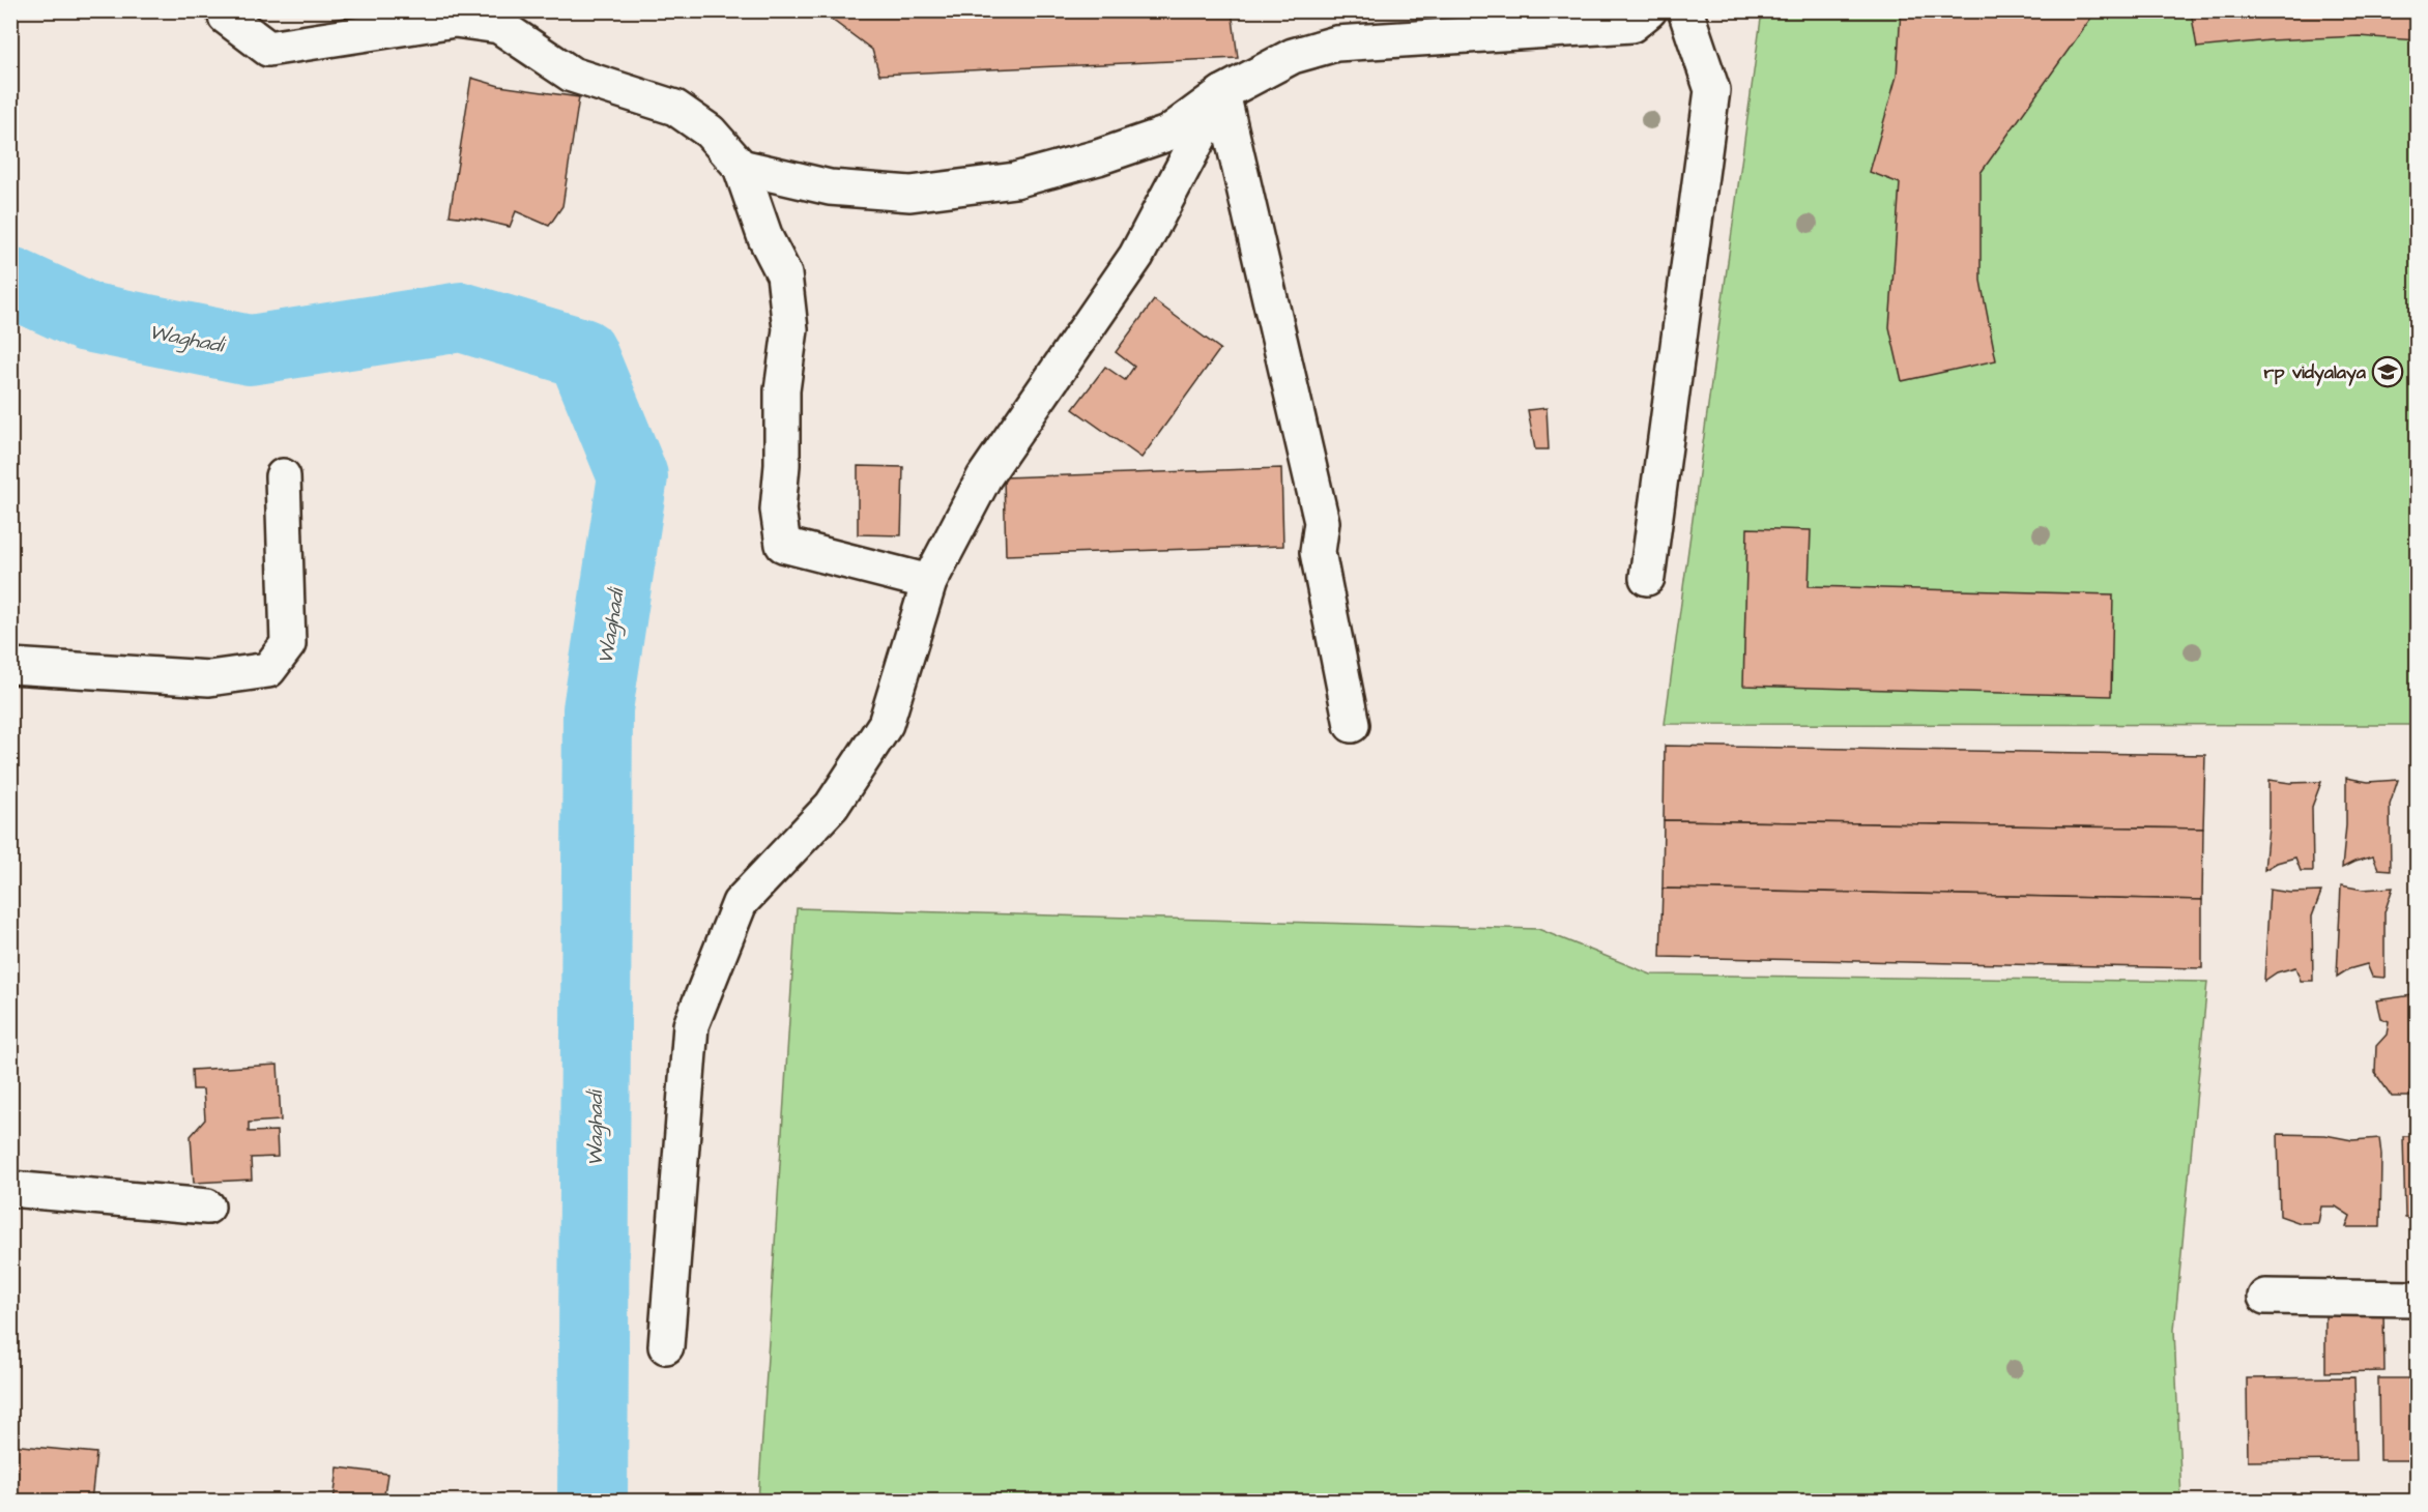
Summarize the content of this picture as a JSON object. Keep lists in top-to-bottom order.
{
  "water": ["Waghadi"],
  "places": {
    "school or university": ["rp vidyalaya"]
  }
}
